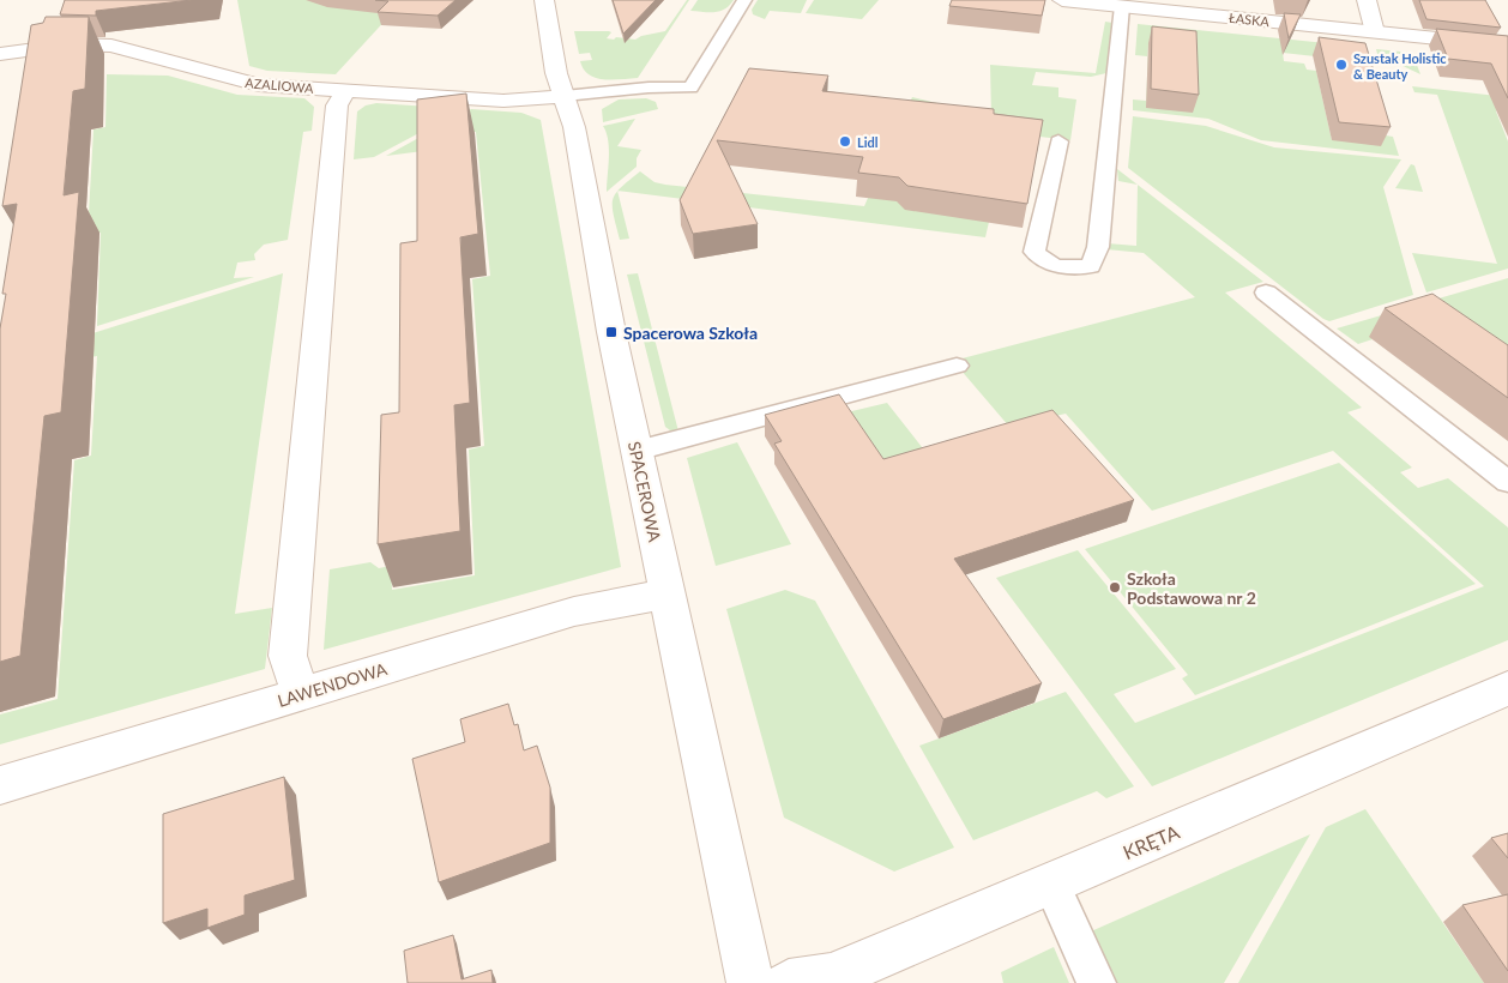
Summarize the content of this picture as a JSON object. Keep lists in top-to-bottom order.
{
  "streets": {
    "street": [
      "ŁASKA",
      "AZALIOWA",
      "SPACEROWA",
      "LAWENDOWA",
      "KRĘTA"
    ]
  },
  "crossings": [
    ["AZALIOWA", "SPACEROWA"],
    ["SPACEROWA", "LAWENDOWA"]
  ],
  "places": {
    "other": ["Szustak Holistic & Beauty", "Lidl", "Szkoła Podstawowa nr 2"],
    "transit": ["Spacerowa Szkoła"]
  }
}
